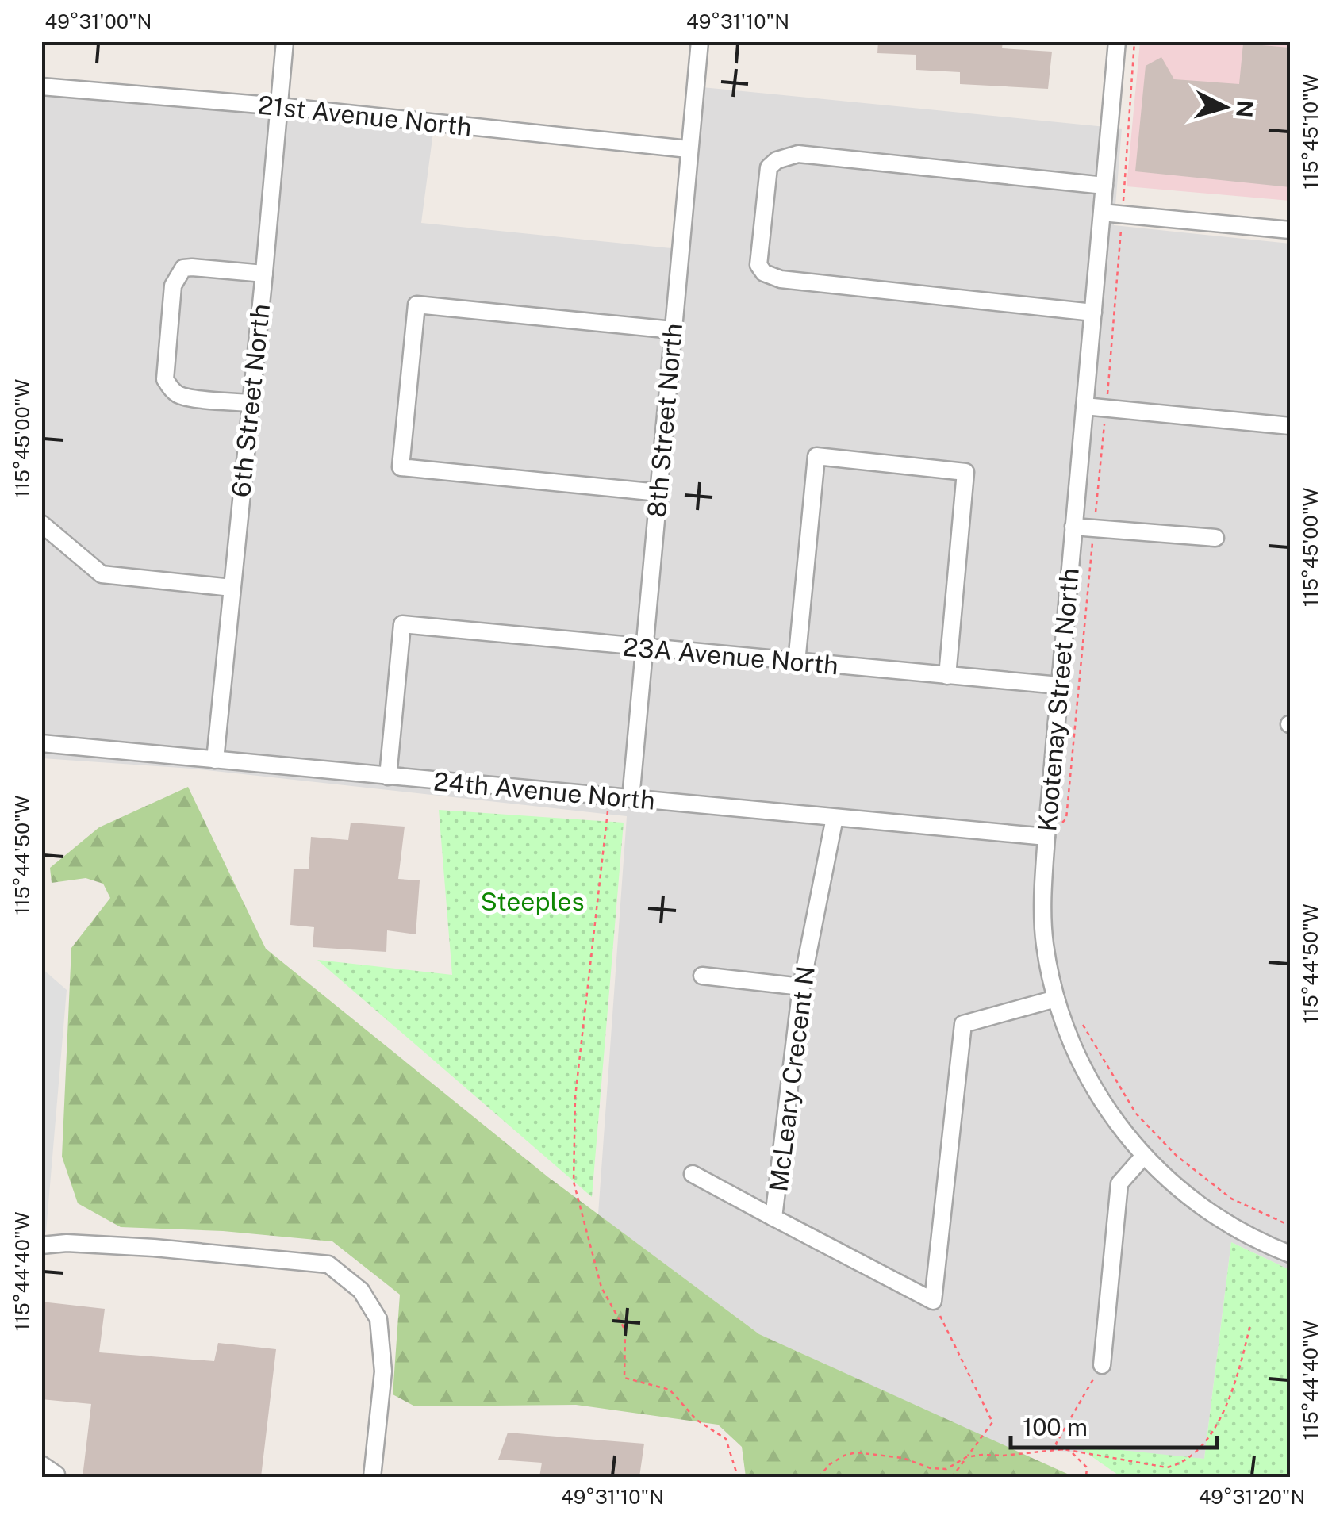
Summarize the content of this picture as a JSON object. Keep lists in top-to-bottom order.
{
  "streets": {
    "street": [
      "21st Avenue North",
      "6th Street North",
      "8th Street North",
      "23A Avenue North",
      "Kootenay Street North",
      "24th Avenue North",
      "McLeary Crecent N"
    ]
  },
  "crossings": [
    ["21st Avenue North", "6th Street North"],
    ["21st Avenue North", "8th Street North"],
    ["6th Street North", "24th Avenue North"],
    ["8th Street North", "23A Avenue North"],
    ["8th Street North", "24th Avenue North"],
    ["23A Avenue North", "Kootenay Street North"],
    ["23A Avenue North", "24th Avenue North"],
    ["Kootenay Street North", "24th Avenue North"],
    ["24th Avenue North", "McLeary Crecent N"]
  ],
  "parks": ["Steeples"],
  "scale_bar": "100 m",
  "north": "right",
  "coordinates": [
    "49°31'00\"N",
    "49°31'10\"N",
    "115°45'10\"W",
    "115°45'00\"W",
    "115°44'50\"W",
    "115°44'40\"W",
    "49°31'20\"N"
  ]
}
